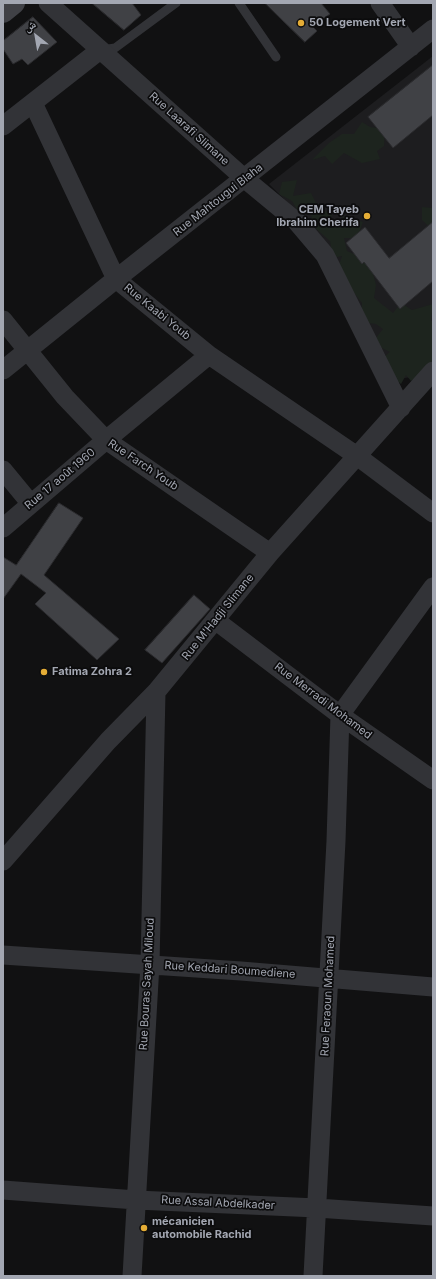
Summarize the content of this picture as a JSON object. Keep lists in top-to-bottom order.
{
  "streets": {
    "street": [
      "Rue Laarafi Slimane",
      "Rue Mahtougui Blaha",
      "Rue Kaabi Youb",
      "Rue Farch Youb",
      "Rue 17 août 1960",
      "Rue M'Hadji Slimane",
      "Rue Merradi Mohamed",
      "Rue Keddari Boumediene",
      "Rue Bouras Sayah Miloud",
      "Rue Feraoun Mohamed",
      "Rue Assal Abdelkader"
    ]
  },
  "crossings": [
    ["Rue Laarafi Slimane", "Rue Mahtougui Blaha"],
    ["Rue Laarafi Slimane", "Rue M'Hadji Slimane"],
    ["Rue Mahtougui Blaha", "Rue Kaabi Youb"],
    ["Rue Mahtougui Blaha", "Rue Farch Youb"],
    ["Rue Kaabi Youb", "Rue 17 août 1960"],
    ["Rue Kaabi Youb", "Rue M'Hadji Slimane"],
    ["Rue Farch Youb", "Rue 17 août 1960"],
    ["Rue Farch Youb", "Rue M'Hadji Slimane"],
    ["Rue M'Hadji Slimane", "Rue Merradi Mohamed"],
    ["Rue M'Hadji Slimane", "Rue Bouras Sayah Miloud"],
    ["Rue Merradi Mohamed", "Rue Feraoun Mohamed"],
    ["Rue Keddari Boumediene", "Rue Bouras Sayah Miloud"],
    ["Rue Keddari Boumediene", "Rue Feraoun Mohamed"],
    ["Rue Bouras Sayah Miloud", "Rue Assal Abdelkader"],
    ["Rue Feraoun Mohamed", "Rue Assal Abdelkader"]
  ],
  "places": [
    "50 Logement Vert",
    "CEM Tayeb Ibrahim Cherifa",
    "Fatima Zohra 2",
    "mécanicien automobile Rachid"
  ],
  "north": "top left"
}
